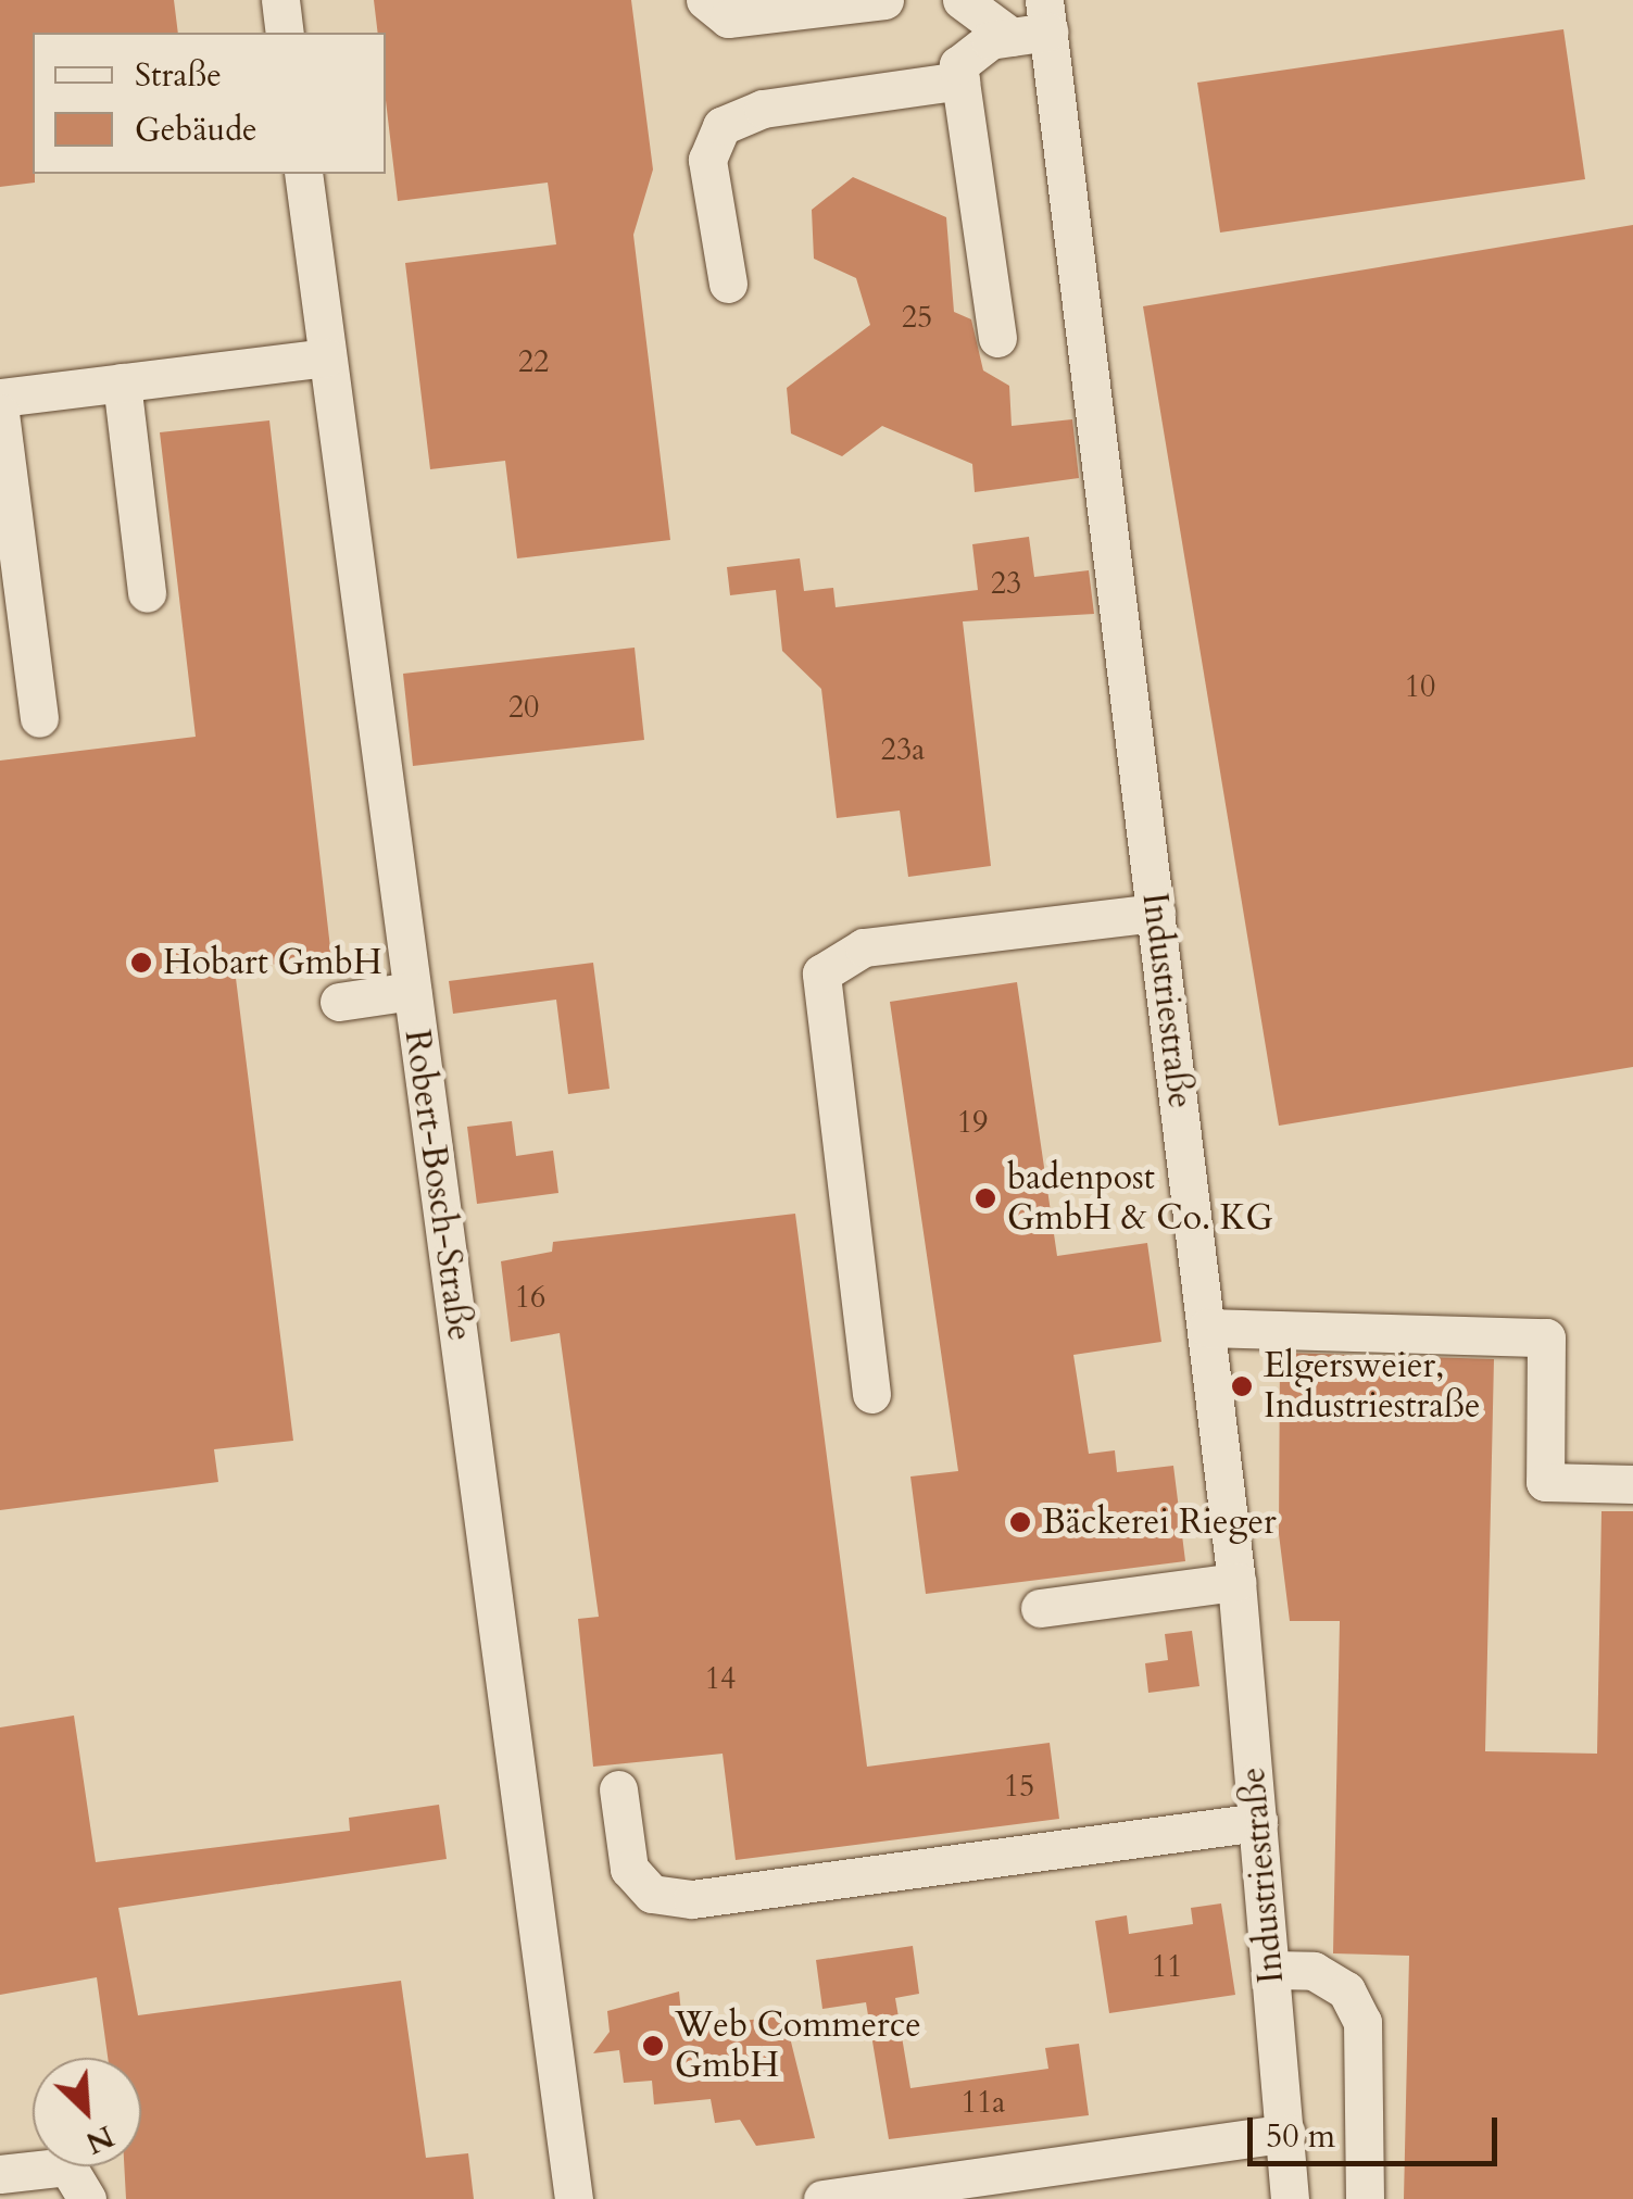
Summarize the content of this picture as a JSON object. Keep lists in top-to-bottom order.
{
  "streets": {
    "street": ["Industriestraße", "Robert-Bosch-Straße"]
  },
  "places": [
    "Hobart GmbH",
    "badenpost GmbH & Co. KG",
    "Elgersweier, Industriestraße",
    "Bäckerei Rieger",
    "Web Commerce GmbH"
  ],
  "house_numbers": [
    "25",
    "22",
    "23",
    "10",
    "20",
    "23a",
    "19",
    "16",
    "14",
    "15",
    "11",
    "11a"
  ],
  "legend": ["Straße", "Gebäude"],
  "scale_bar": "50 m",
  "north": "bottom right"
}
